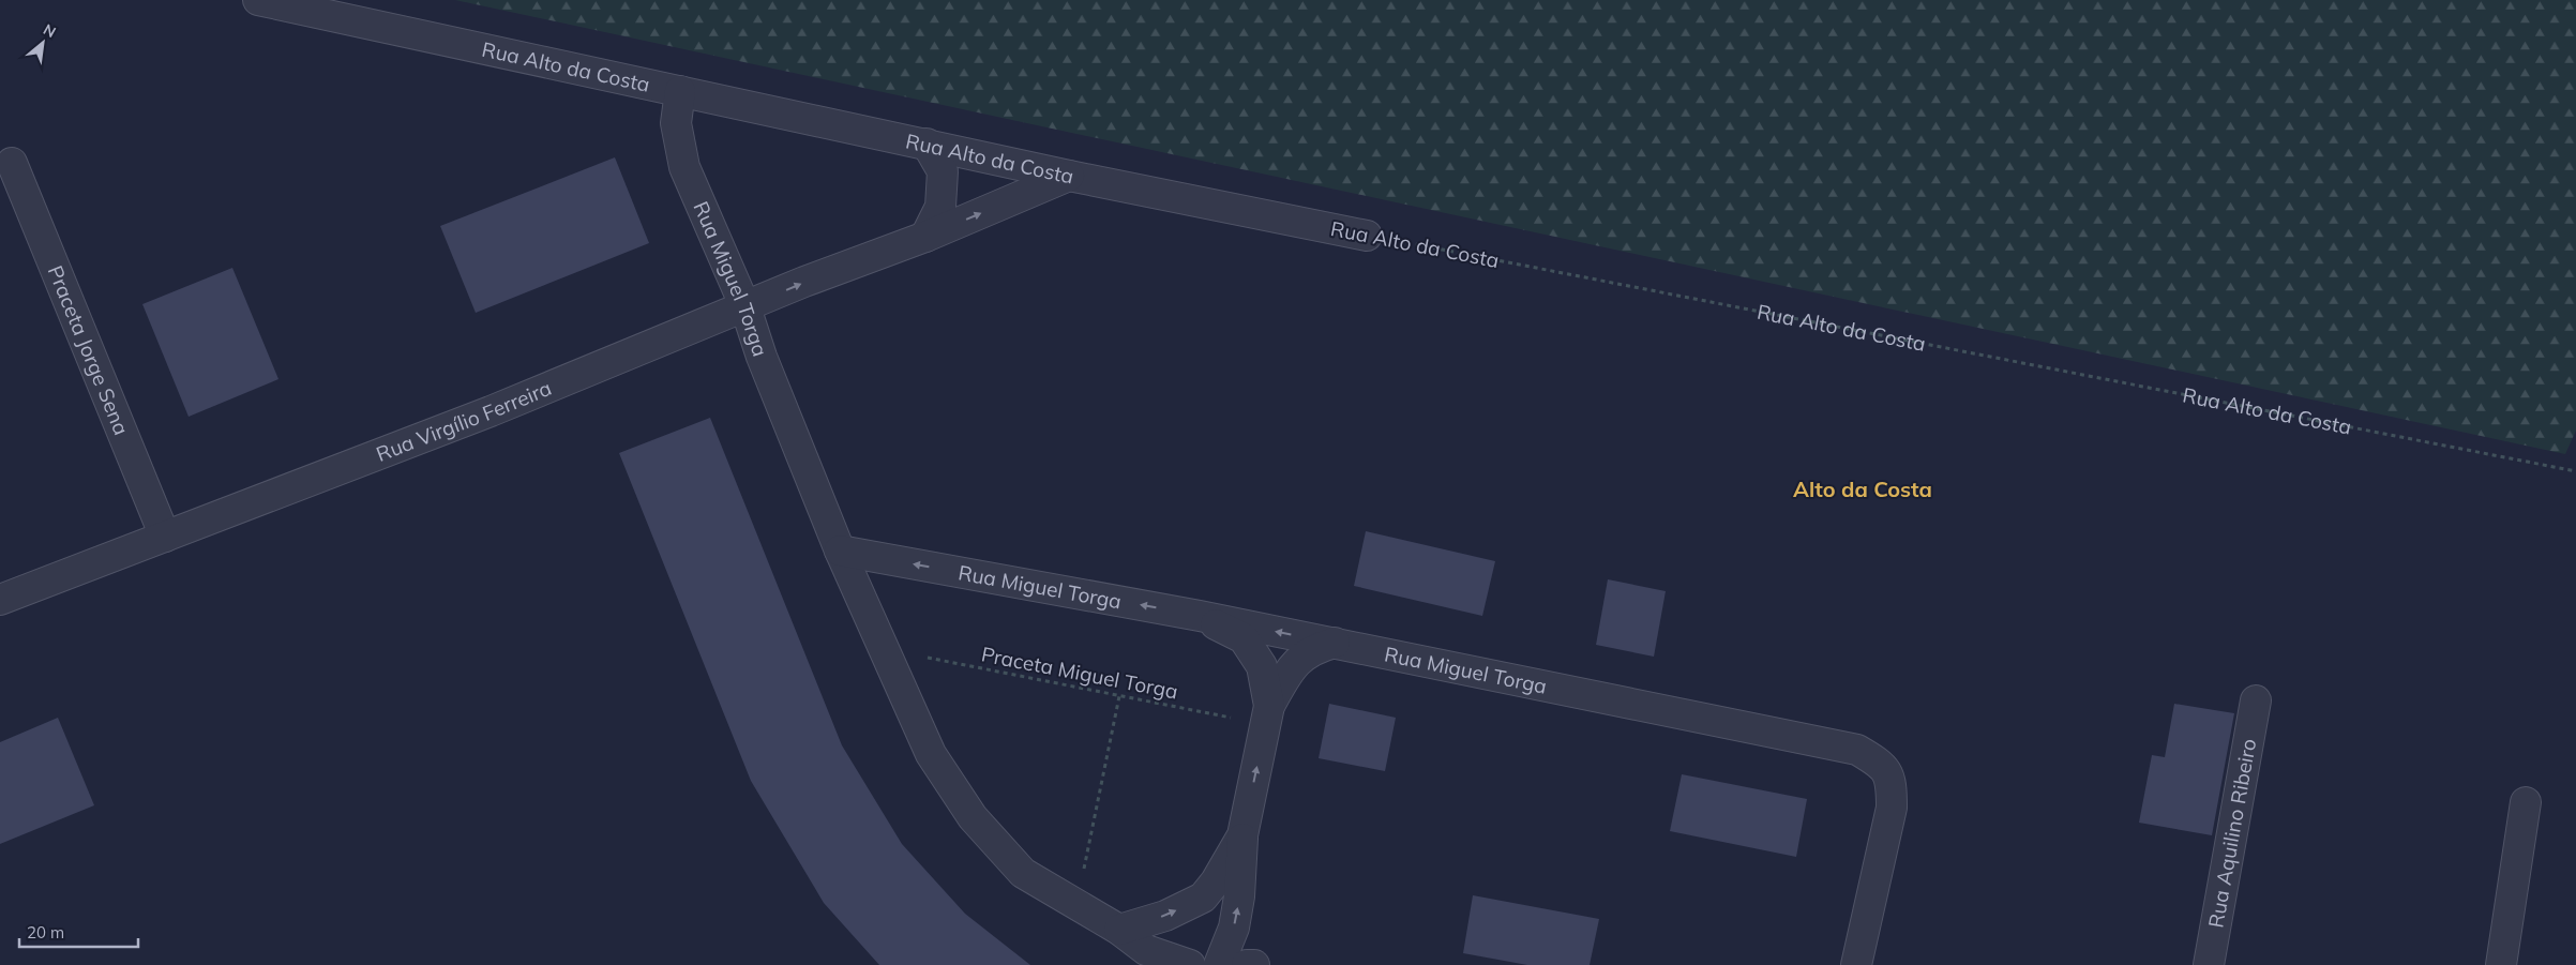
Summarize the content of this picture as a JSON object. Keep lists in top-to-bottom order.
{
  "streets": {
    "street": [
      "Rua Alto da Costa",
      "Rua Miguel Torga",
      "Praceta Jorge Sena",
      "Rua Virgílio Ferreira",
      "Rua Aquilino Ribeiro"
    ],
    "path": ["Praceta Miguel Torga"]
  },
  "crossings": [
    ["Rua Alto da Costa", "Rua Miguel Torga"],
    ["Rua Alto da Costa", "Rua Virgílio Ferreira"],
    ["Rua Miguel Torga", "Rua Virgílio Ferreira"],
    ["Praceta Jorge Sena", "Rua Virgílio Ferreira"]
  ],
  "districts": ["Alto da Costa"],
  "scale_bar": "20 m",
  "north": "top right"
}
